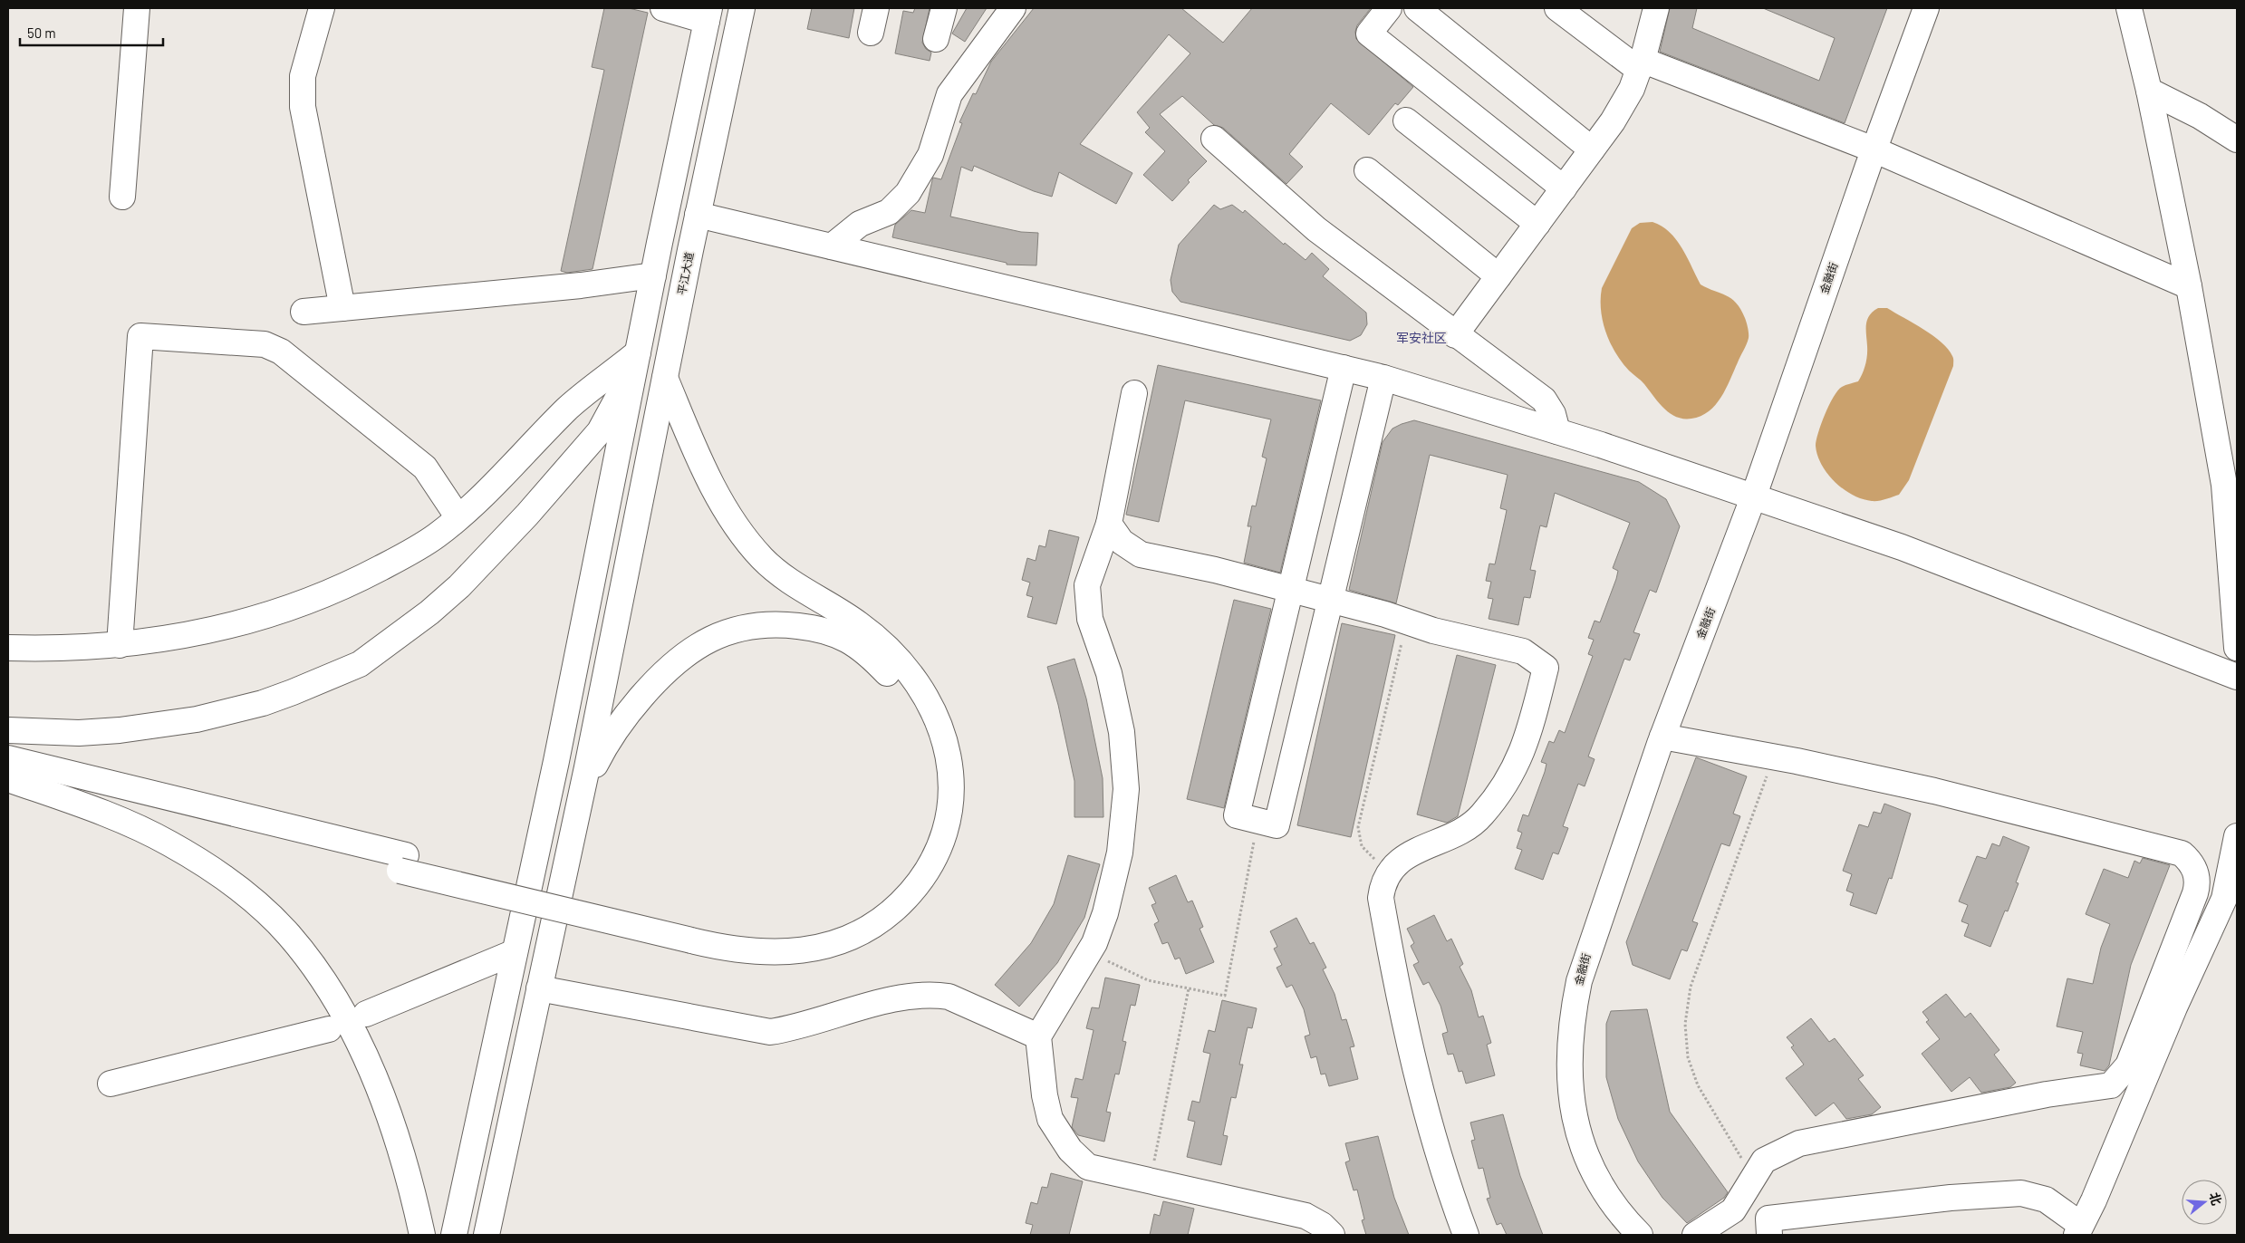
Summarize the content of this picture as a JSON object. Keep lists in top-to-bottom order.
{
  "streets": {
    "main road": ["平江大道", "金融街"]
  },
  "districts": ["军安社区"],
  "scale_bar": "50 m",
  "north": "right"
}
